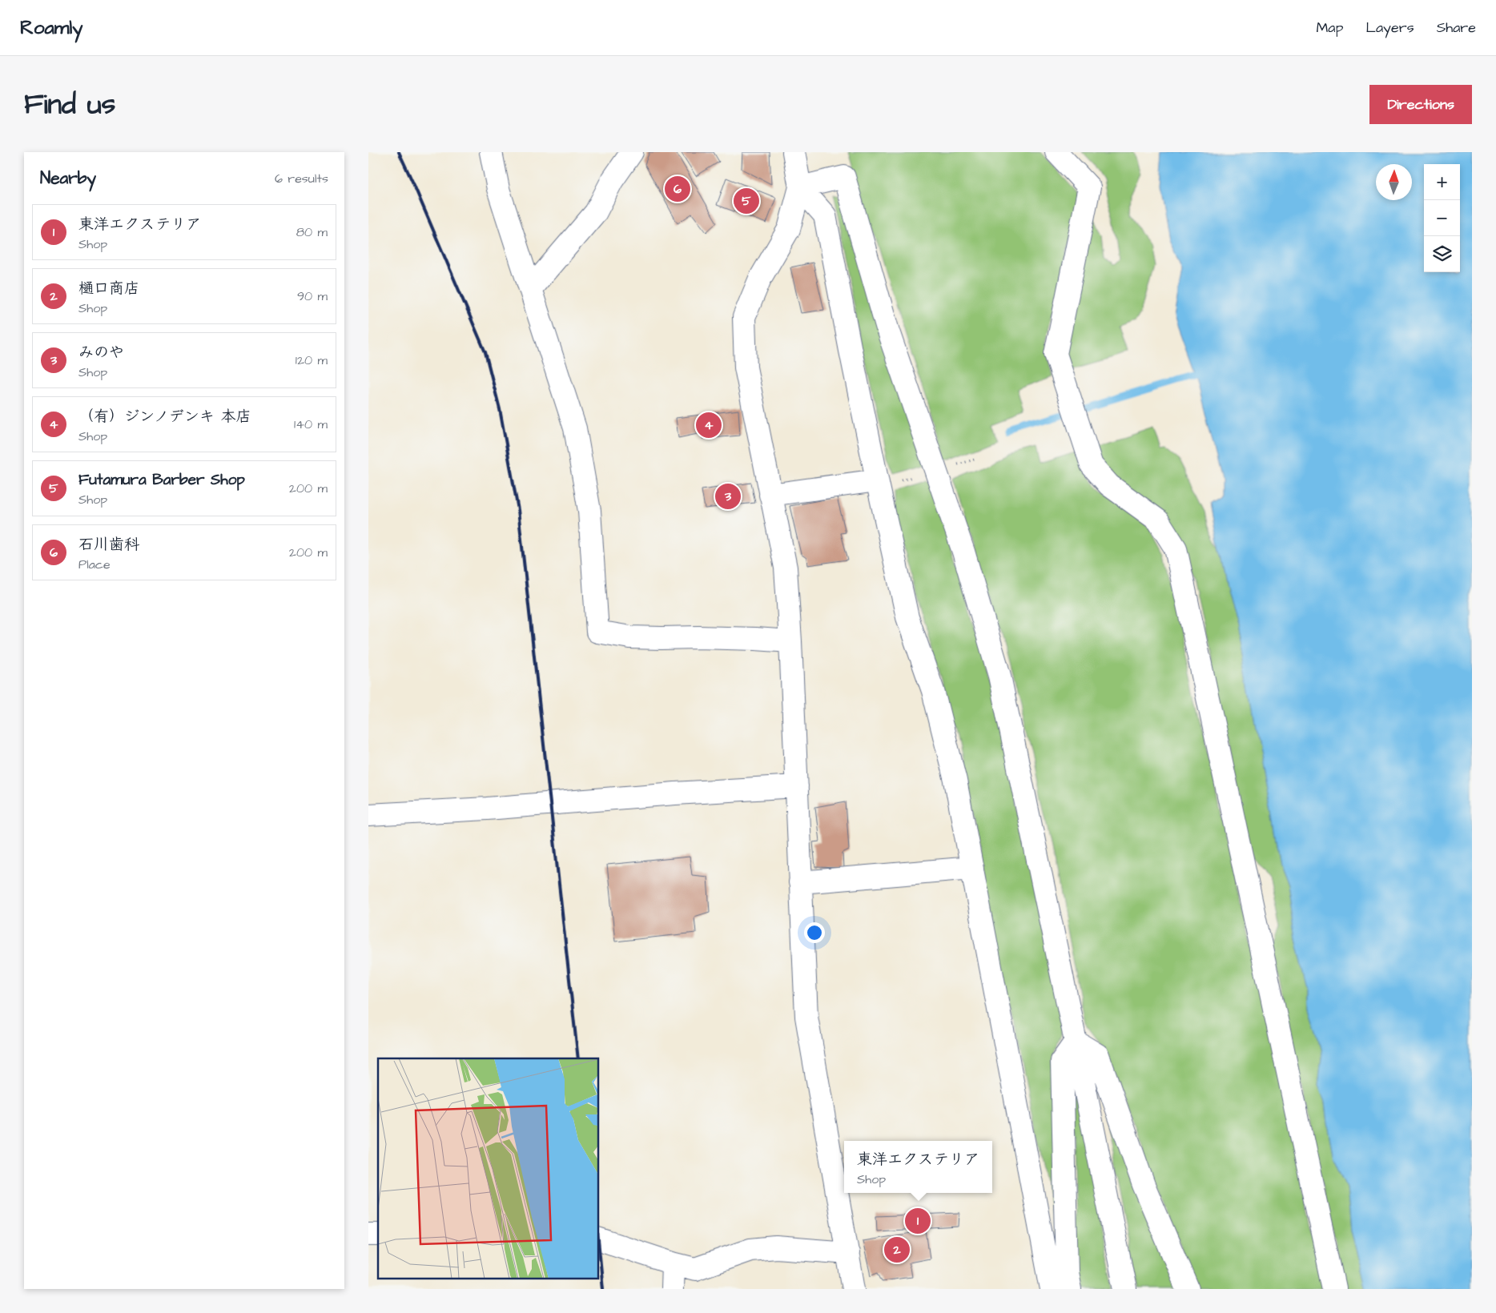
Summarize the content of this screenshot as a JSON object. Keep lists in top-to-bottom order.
{
  "north": "top",
  "page": {
    "header": "Roamly",
    "nav": ["Map", "Layers", "Share"],
    "title": "Find us",
    "buttons": "Directions",
    "heading": ["Nearby", "6 results"],
    "map_buttons": ["+", "−"],
    "pins": [
      "6",
      "5",
      "4",
      "3",
      "1",
      "2"
    ],
    "list": [
      {
        "mark": "1",
        "name": "東洋エクステリア",
        "note": "Shop",
        "value": "80 m"
      },
      {
        "mark": "2",
        "name": "樋口商店",
        "note": "Shop",
        "value": "90 m"
      },
      {
        "mark": "3",
        "name": "みのや",
        "note": "Shop",
        "value": "120 m"
      },
      {
        "mark": "4",
        "name": "（有）ジンノデンキ 本店",
        "note": "Shop",
        "value": "140 m"
      },
      {
        "mark": "5",
        "name": "Futamura Barber Shop",
        "note": "Shop",
        "value": "200 m"
      },
      {
        "mark": "6",
        "name": "石川歯科",
        "note": "Place",
        "value": "200 m"
      }
    ],
    "popup": ["東洋エクステリア", "Shop"]
  }
}
